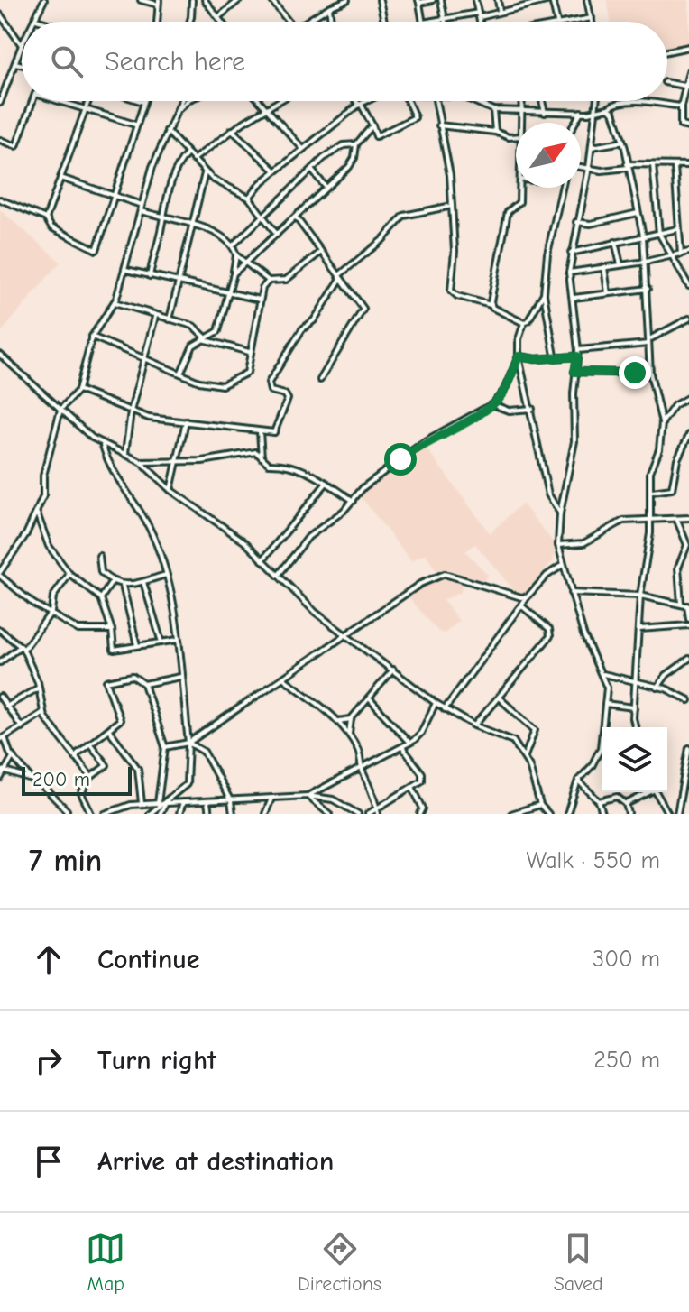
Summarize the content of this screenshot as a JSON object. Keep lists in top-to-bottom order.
{
  "scale_bar": "200 m",
  "north": "top right",
  "page": {
    "search": "Search here",
    "scale": "200 m",
    "heading": ["7 min", "Walk · 550 m"],
    "list": [
      ["Continue", "300 m"],
      ["Turn right", "250 m"],
      "Arrive at destination"
    ],
    "nav": ["Map", "Directions", "Saved"]
  }
}
